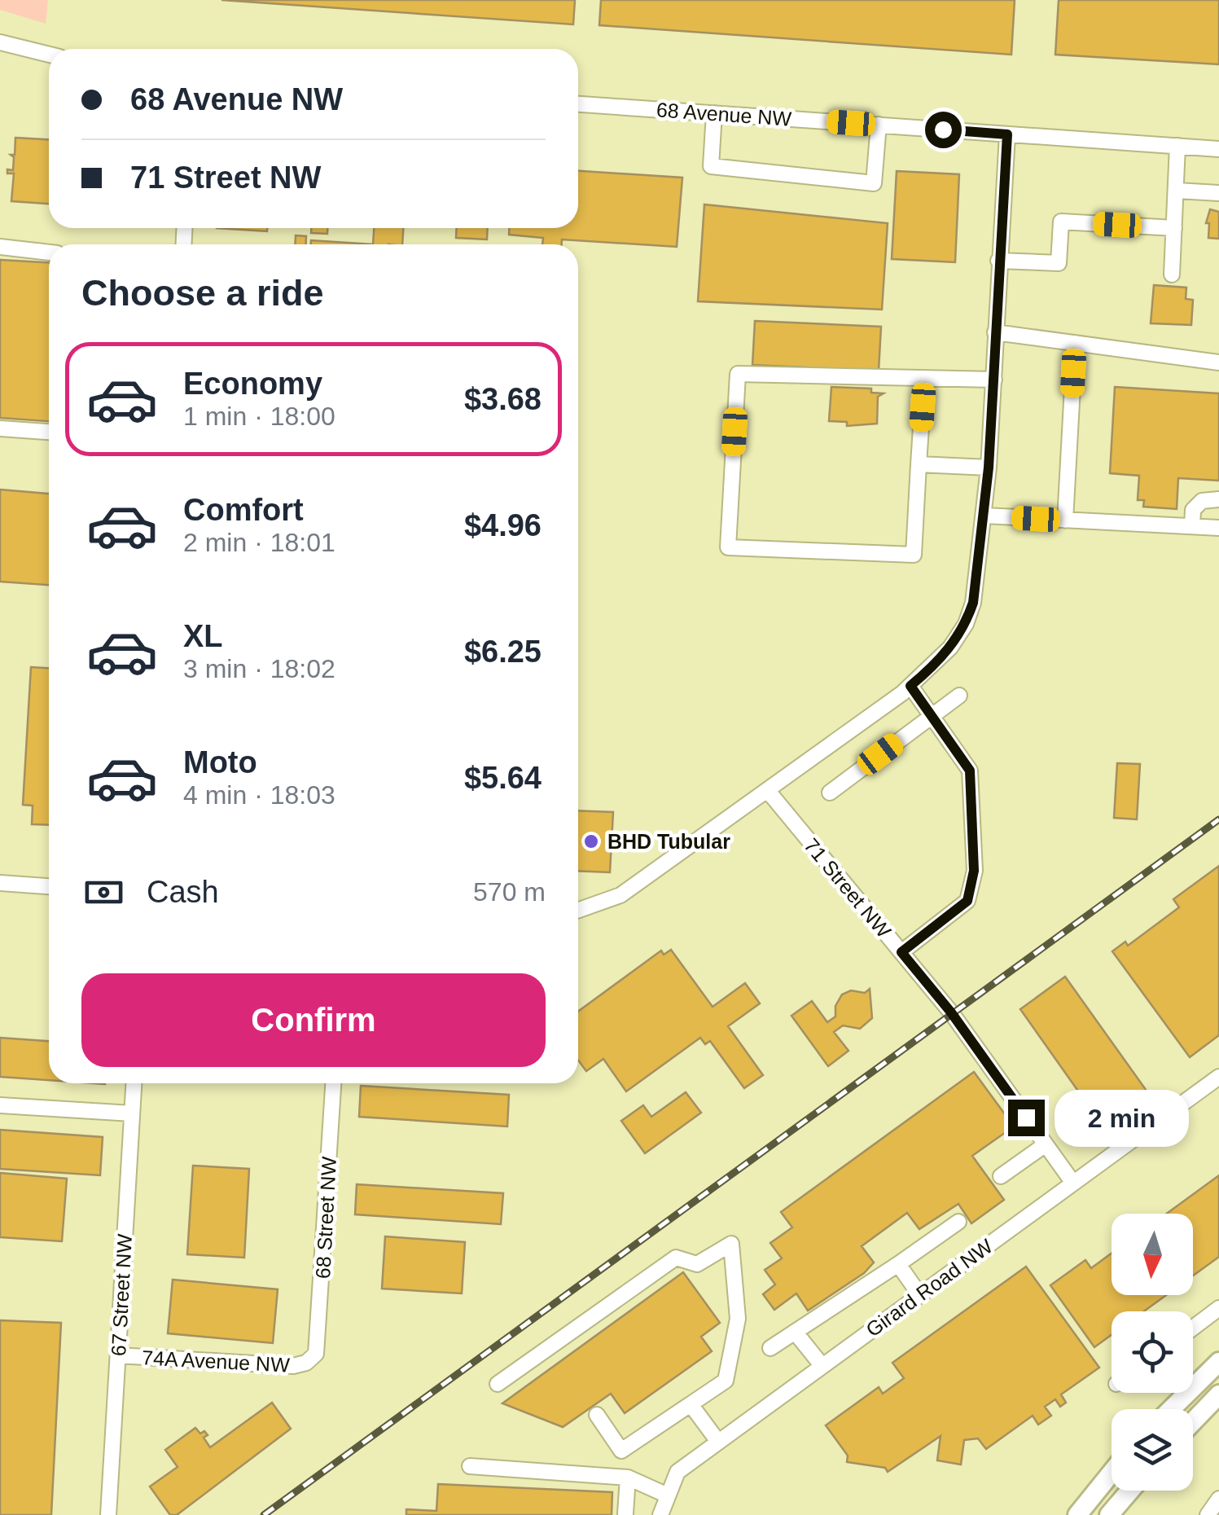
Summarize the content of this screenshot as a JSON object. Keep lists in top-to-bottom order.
{
  "streets": {
    "street": [
      "68 Avenue NW",
      "71 Street NW",
      "68 Street NW",
      "Girard Road NW",
      "67 Street NW",
      "74A Avenue NW"
    ]
  },
  "crossings": [
    ["71 Street NW", "Girard Road NW"],
    ["68 Street NW", "74A Avenue NW"],
    ["67 Street NW", "74A Avenue NW"]
  ],
  "places": ["BHD Tubular"],
  "north": "bottom",
  "page": {
    "banner": ["68 Avenue NW", "71 Street NW"],
    "heading": "Choose a ride",
    "list": [
      {
        "name": "Economy",
        "note": "1 min · 18:00",
        "value": "$3.68"
      },
      {
        "name": "Comfort",
        "note": "2 min · 18:01",
        "value": "$4.96"
      },
      {
        "name": "XL",
        "note": "3 min · 18:02",
        "value": "$6.25"
      },
      {
        "name": "Moto",
        "note": "4 min · 18:03",
        "value": "$5.64"
      }
    ],
    "pay": ["Cash", "570 m"],
    "buttons": "Confirm",
    "bubble": "2 min"
  }
}
